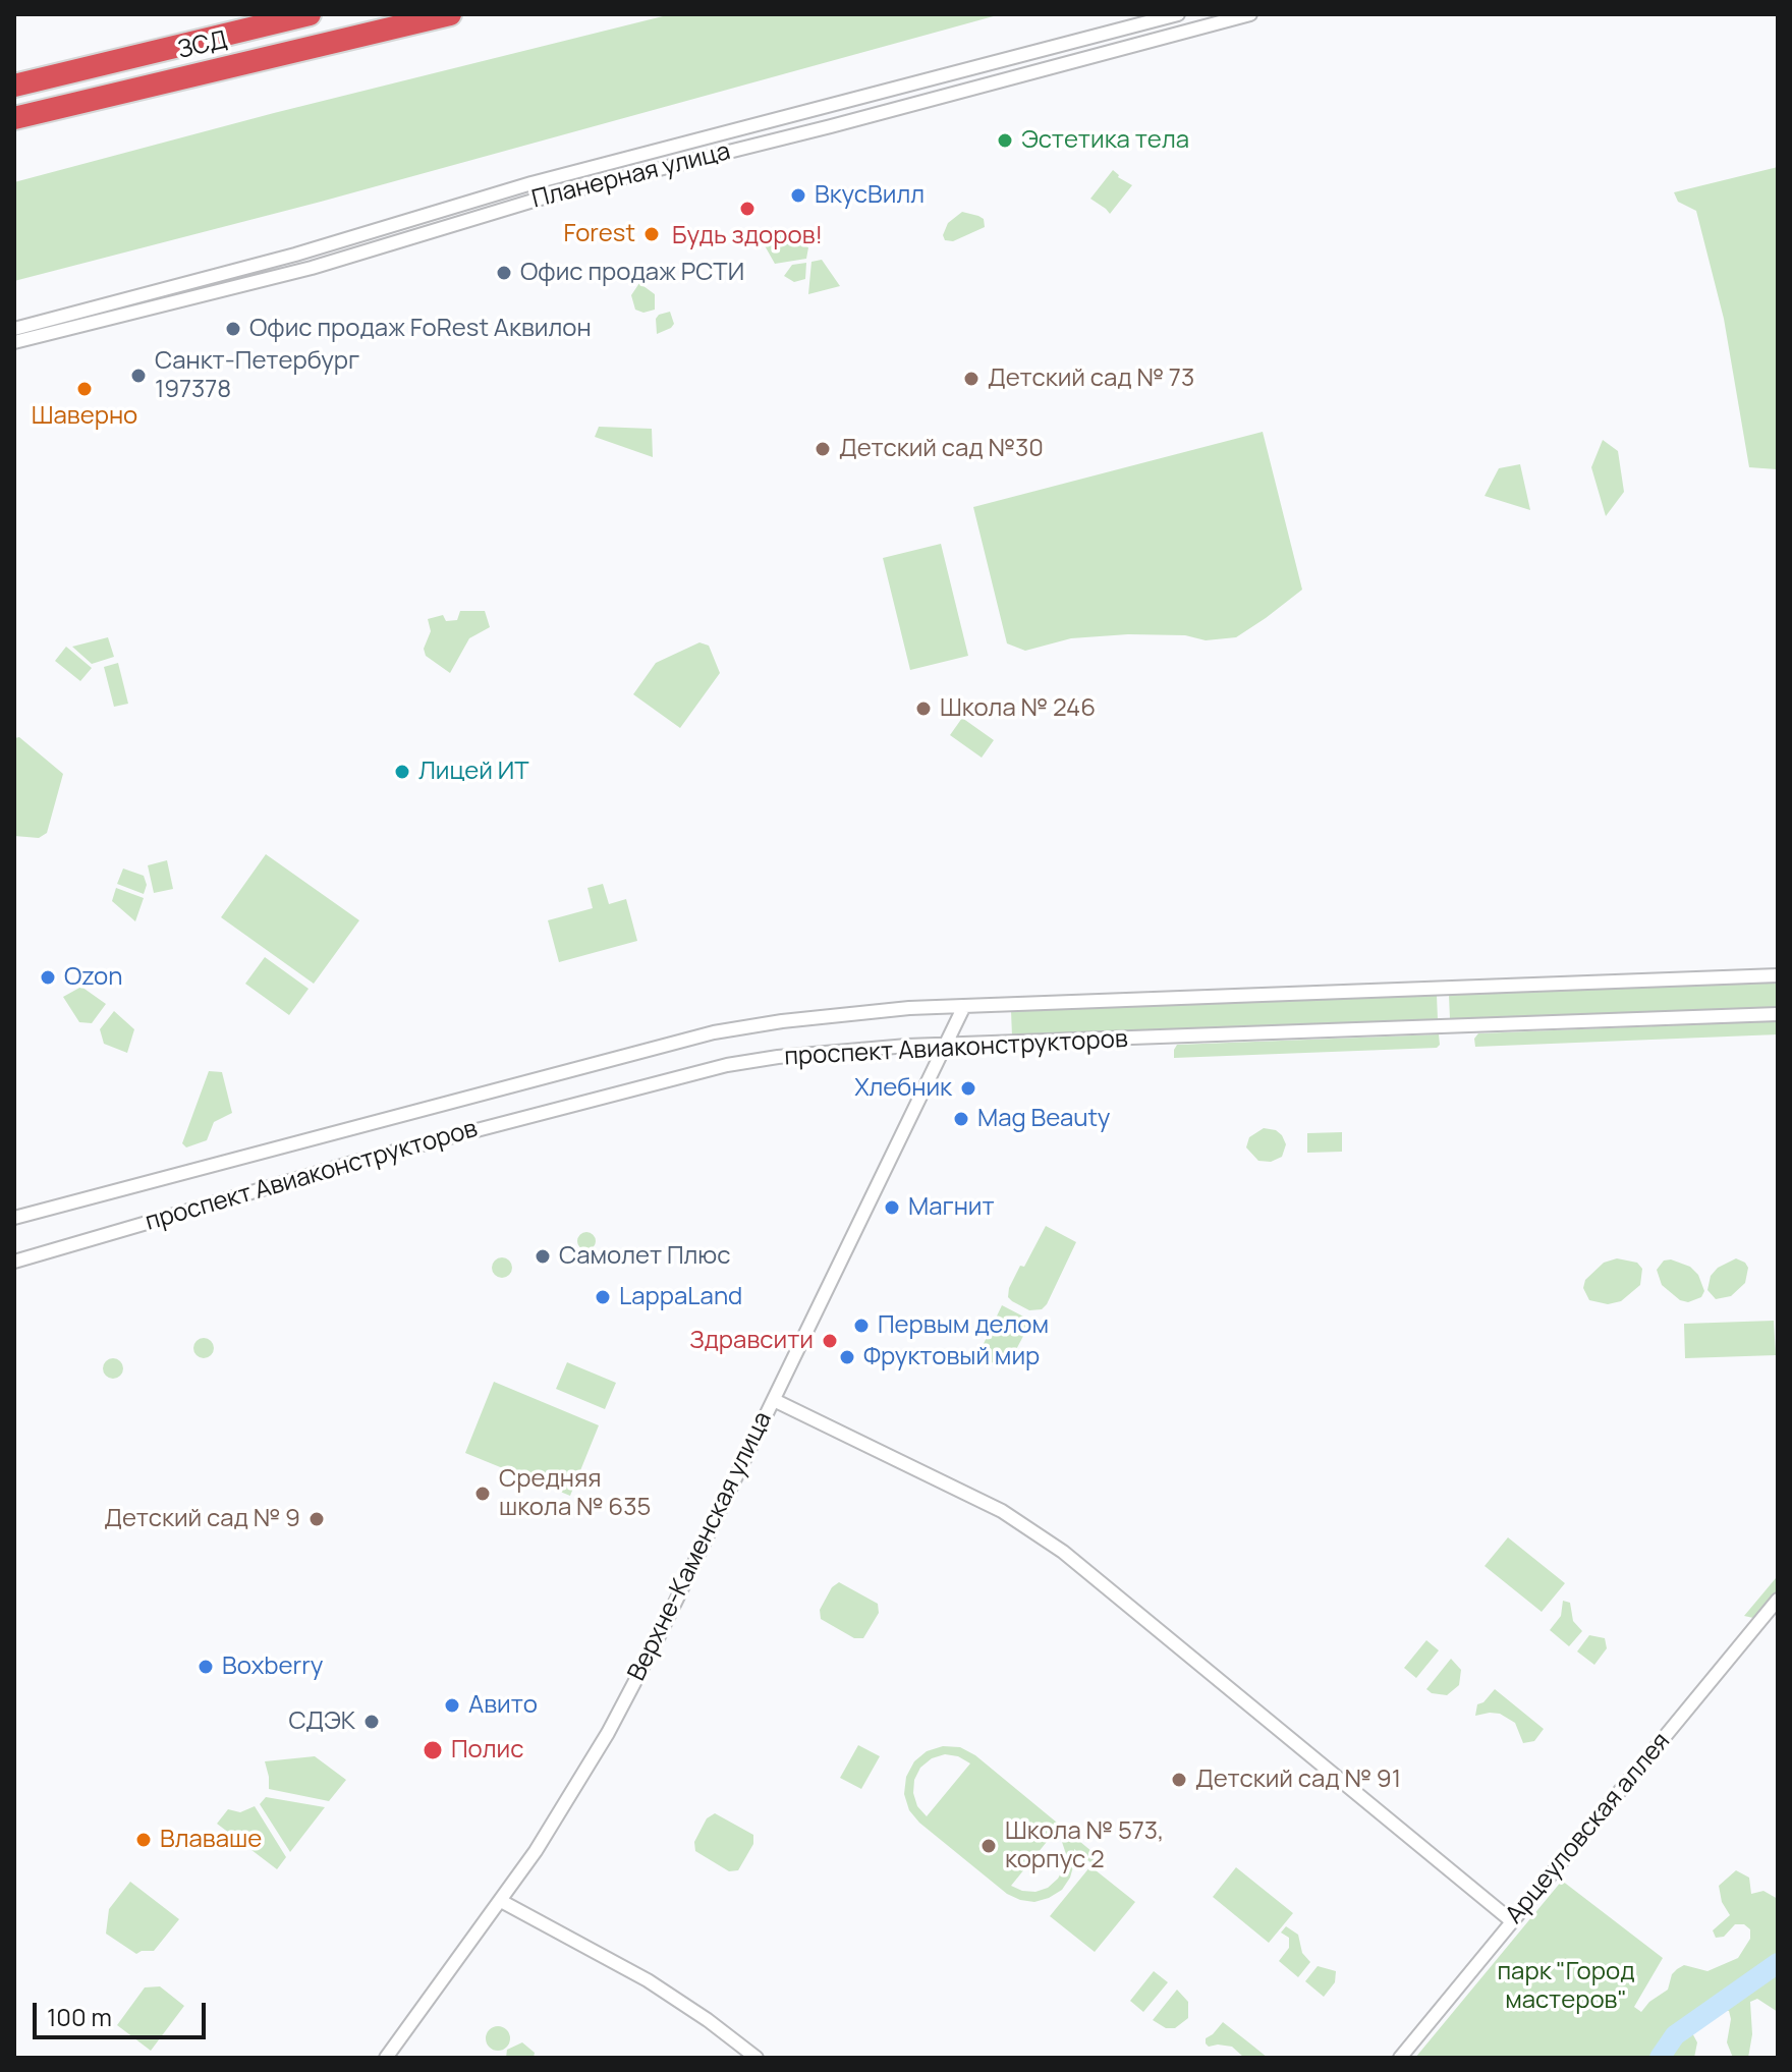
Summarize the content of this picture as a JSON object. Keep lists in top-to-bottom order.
{
  "streets": {
    "highway": ["ЗСД"],
    "street": [
      "Планерная улица",
      "проспект Авиаконструкторов",
      "Верхне-Каменская улица",
      "Арцеуловская аллея"
    ]
  },
  "crossings": [
    ["проспект Авиаконструкторов", "Верхне-Каменская улица"]
  ],
  "parks": ["парк \"Город мастеров\""],
  "places": [
    "Эстетика тела",
    "ВкусВилл",
    "Будь здоров!",
    "Forest",
    "Офис продаж РСТИ",
    "Офис продаж FoRest Аквилон",
    "Санкт-Петербург 197378",
    "Детский сад № 73",
    "Шаверно",
    "Детский сад №30",
    "Школа № 246",
    "Лицей ИТ",
    "Ozon",
    "Хлебник",
    "Mag Beauty",
    "Магнит",
    "Самолет Плюс",
    "LappaLand",
    "Первым делом",
    "Здравсити",
    "Фруктовый мир",
    "Средняя школа № 635",
    "Детский сад № 9",
    "Boxberry",
    "Авито",
    "СДЭК",
    "Полис",
    "Детский сад № 91",
    "Влаваше",
    "Школа № 573, корпус 2"
  ],
  "scale_bar": "100 m"
}
